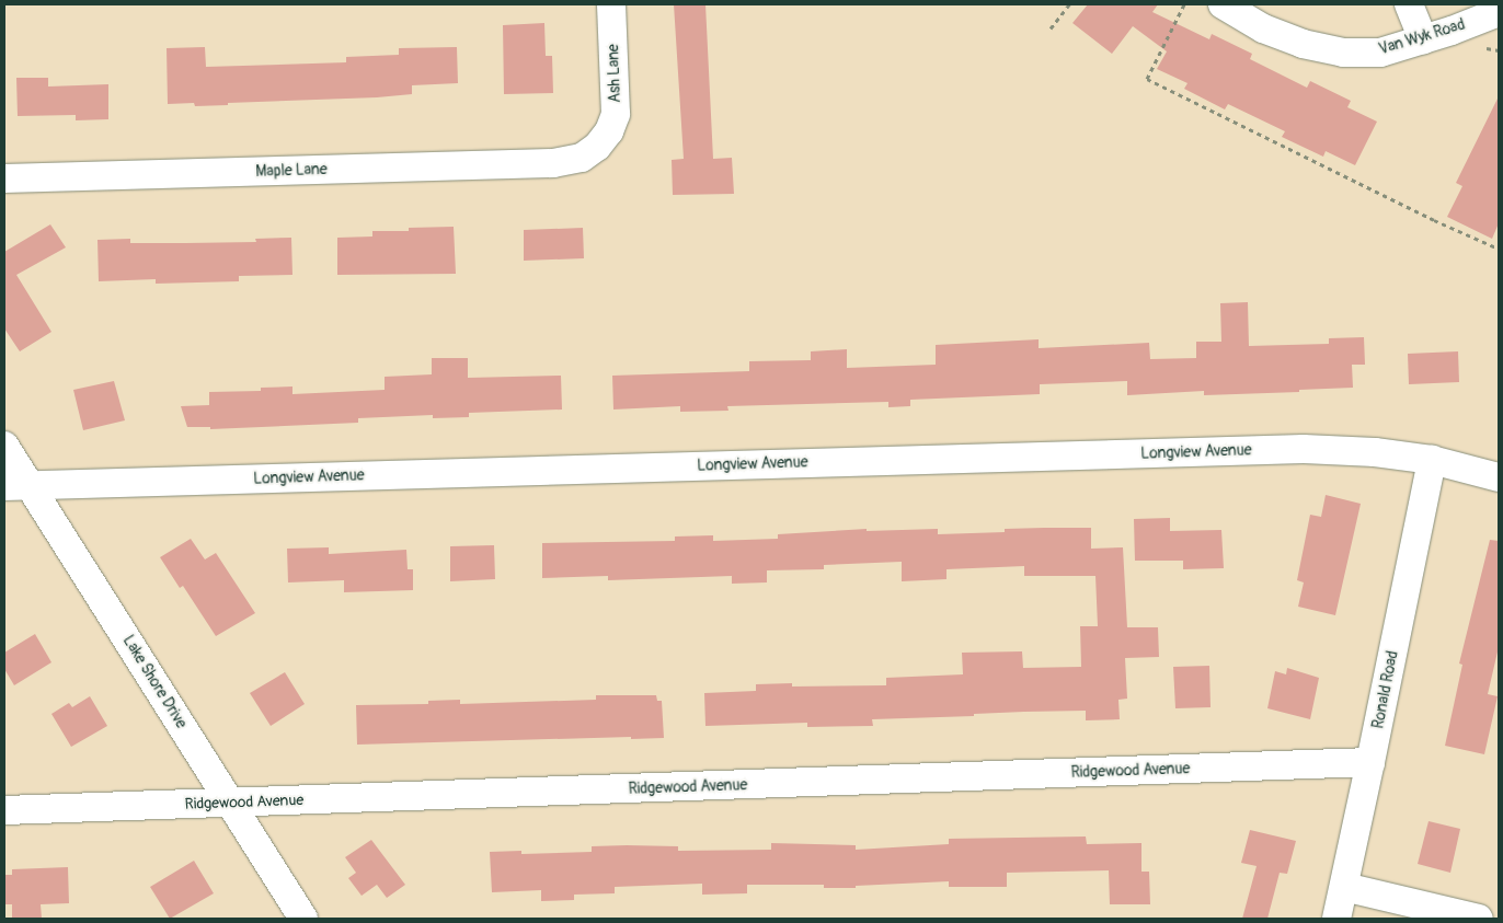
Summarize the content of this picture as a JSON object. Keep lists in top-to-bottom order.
{
  "streets": {
    "street": [
      "Van Wyk Road",
      "Ash Lane",
      "Maple Lane",
      "Longview Avenue",
      "Lake Shore Drive",
      "Ronald Road",
      "Ridgewood Avenue"
    ]
  },
  "crossings": [
    ["Ash Lane", "Maple Lane"],
    ["Longview Avenue", "Lake Shore Drive"],
    ["Longview Avenue", "Ronald Road"],
    ["Lake Shore Drive", "Ridgewood Avenue"],
    ["Ronald Road", "Ridgewood Avenue"]
  ]
}
